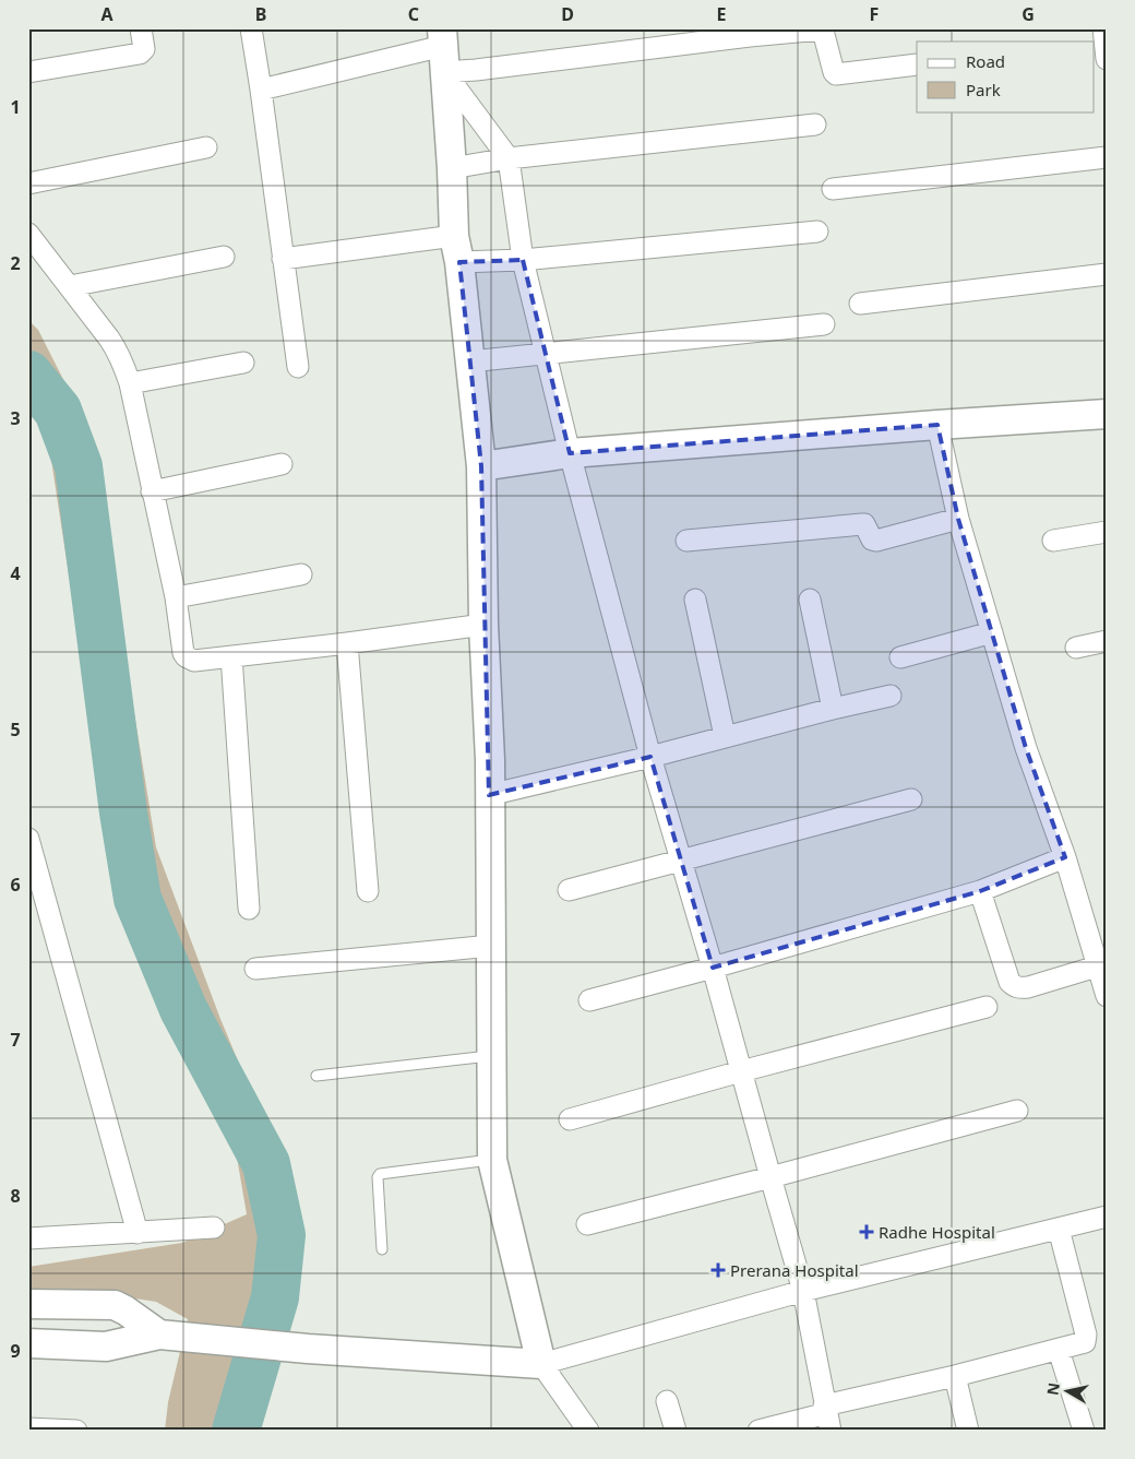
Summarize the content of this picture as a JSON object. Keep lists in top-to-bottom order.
{
  "places": {
    "health": ["Radhe Hospital", "Prerana Hospital"]
  },
  "legend": ["Road", "Park"],
  "north": "left",
  "grid": {
    "columns": [
      "A",
      "B",
      "C",
      "D",
      "E",
      "F",
      "G"
    ],
    "rows": [
      "1",
      "2",
      "3",
      "4",
      "5",
      "6",
      "7",
      "8",
      "9"
    ]
  }
}
